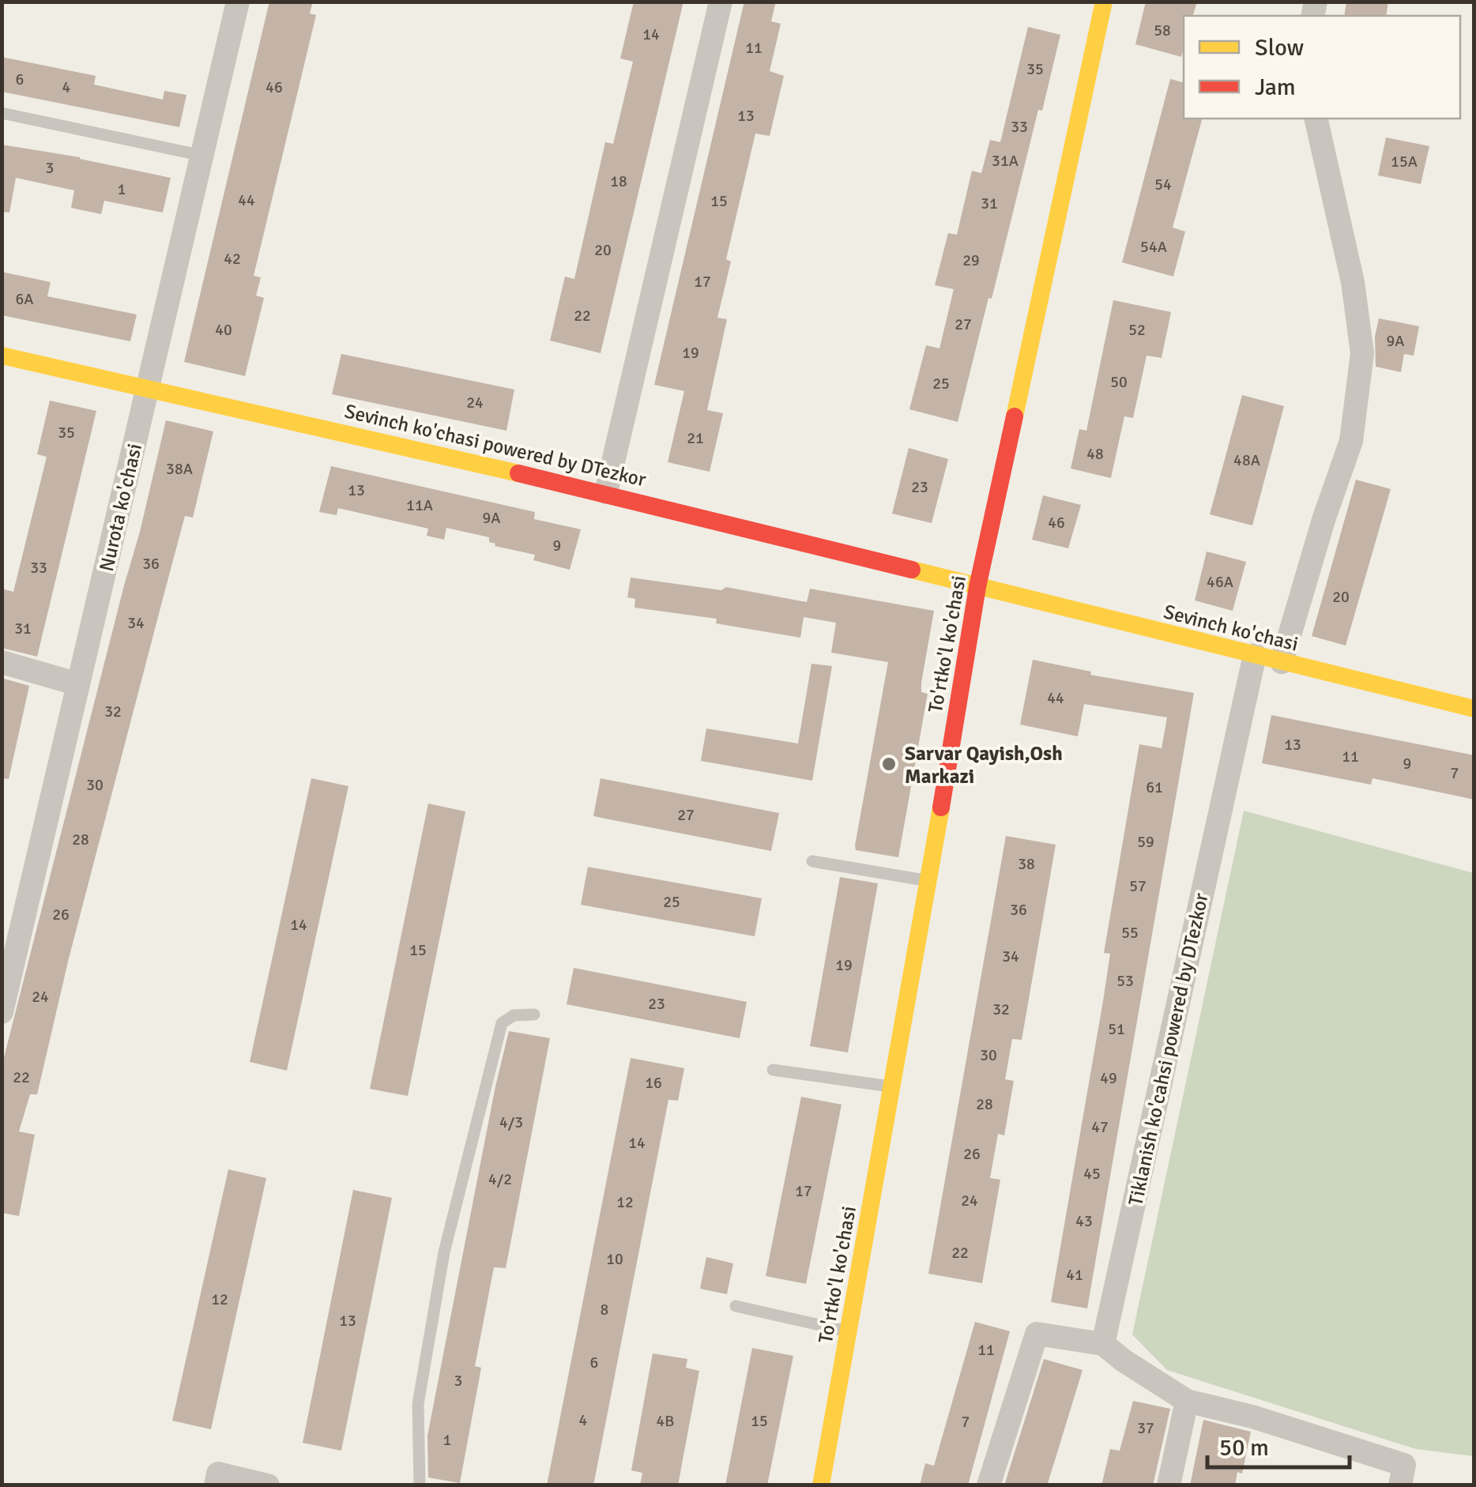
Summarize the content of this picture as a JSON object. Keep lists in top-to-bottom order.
{
  "streets": {
    "street": [
      "Sevinch ko'chasi powered by DTezkor",
      "Nurota ko'chasi",
      "Sevinch ko'chasi",
      "To'rtko'l ko'chasi",
      "Tiklanish ko'cahsi powered by DTezkor"
    ]
  },
  "crossings": [
    ["Sevinch ko'chasi powered by DTezkor", "Nurota ko'chasi"],
    ["Sevinch ko'chasi powered by DTezkor", "Sevinch ko'chasi"],
    ["Sevinch ko'chasi powered by DTezkor", "To'rtko'l ko'chasi"],
    ["Sevinch ko'chasi", "To'rtko'l ko'chasi"],
    ["Sevinch ko'chasi", "Tiklanish ko'cahsi powered by DTezkor"]
  ],
  "places": ["Sarvar Qayish,Osh Markazi"],
  "house_numbers": [
    "58",
    "14",
    "11",
    "35",
    "6",
    "4",
    "46",
    "13",
    "33",
    "31A",
    "15A",
    "3",
    "18",
    "54",
    "1",
    "44",
    "15",
    "31",
    "54A",
    "20",
    "42",
    "29",
    "17",
    "6A",
    "22",
    "27",
    "40",
    "52",
    "9A",
    "19",
    "50",
    "25",
    "24",
    "35",
    "21",
    "48",
    "48A",
    "38A",
    "23",
    "13",
    "11A",
    "9A",
    "46",
    "9",
    "36",
    "33",
    "46A",
    "20",
    "34",
    "31",
    "44",
    "32",
    "13",
    "11",
    "9",
    "7",
    "30",
    "61",
    "27",
    "28",
    "59",
    "38",
    "57",
    "25",
    "36",
    "26",
    "14",
    "55",
    "15",
    "34",
    "19",
    "53",
    "24",
    "23",
    "32",
    "51",
    "30",
    "22",
    "49",
    "16",
    "28",
    "4/3",
    "47",
    "14",
    "26",
    "45",
    "4/2",
    "17",
    "24",
    "12",
    "43",
    "22",
    "10",
    "41",
    "12",
    "8",
    "13",
    "11",
    "6",
    "3",
    "4",
    "4B",
    "15",
    "7",
    "37",
    "1"
  ],
  "legend": ["Slow", "Jam"],
  "scale_bar": "50 m"
}
